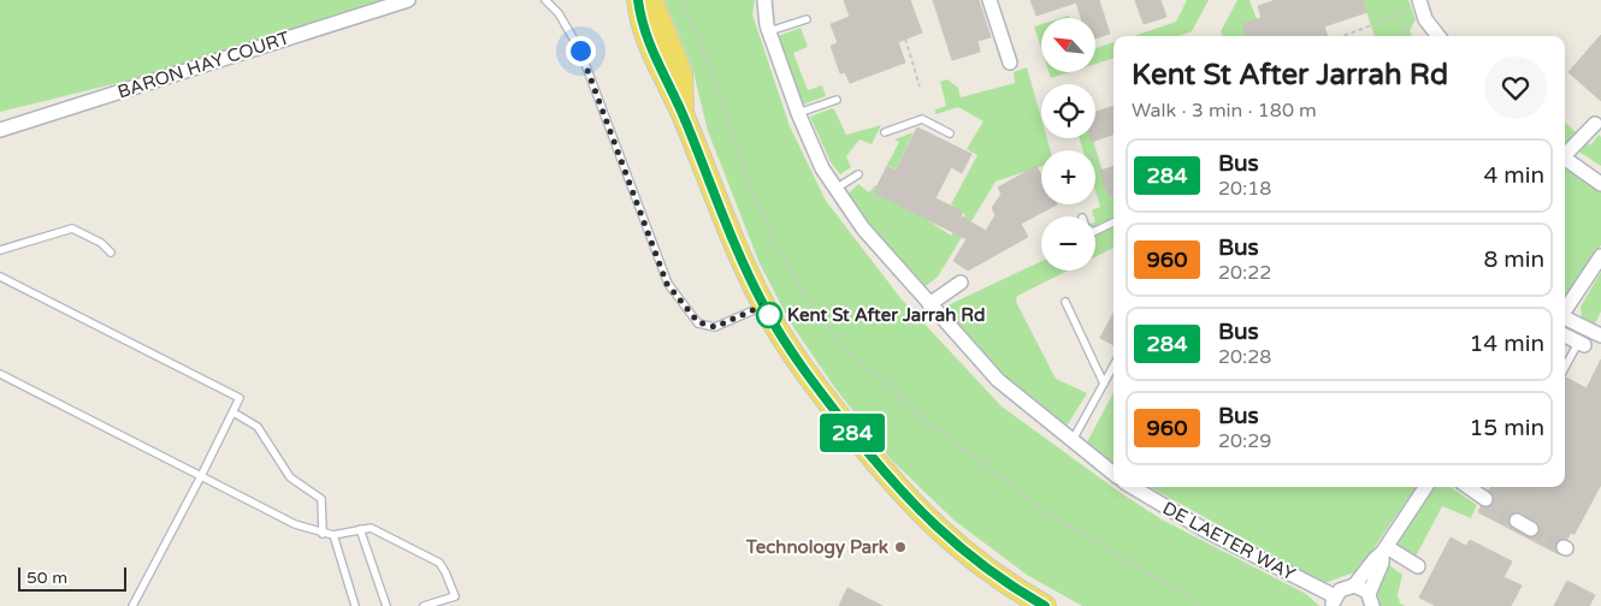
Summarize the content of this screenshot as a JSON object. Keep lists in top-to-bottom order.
{
  "streets": {
    "street": ["BARON HAY COURT", "DE LAETER WAY"]
  },
  "places": ["Kent St After Jarrah Rd", "Technology Park"],
  "lines": ["bus line 284"],
  "scale_bar": "50 m",
  "north": "top left",
  "page": {
    "on_map": "284",
    "map_buttons": ["+", "−"],
    "heading": ["Kent St After Jarrah Rd", "Walk · 3 min · 180 m"],
    "list": [
      {
        "mark": "284",
        "name": "Bus",
        "note": "20:18",
        "value": "4 min"
      },
      {
        "mark": "960",
        "name": "Bus",
        "note": "20:22",
        "value": "8 min"
      },
      {
        "mark": "284",
        "name": "Bus",
        "note": "20:28",
        "value": "14 min"
      },
      {
        "mark": "960",
        "name": "Bus",
        "note": "20:29",
        "value": "15 min"
      }
    ],
    "scale": "50 m"
  }
}
